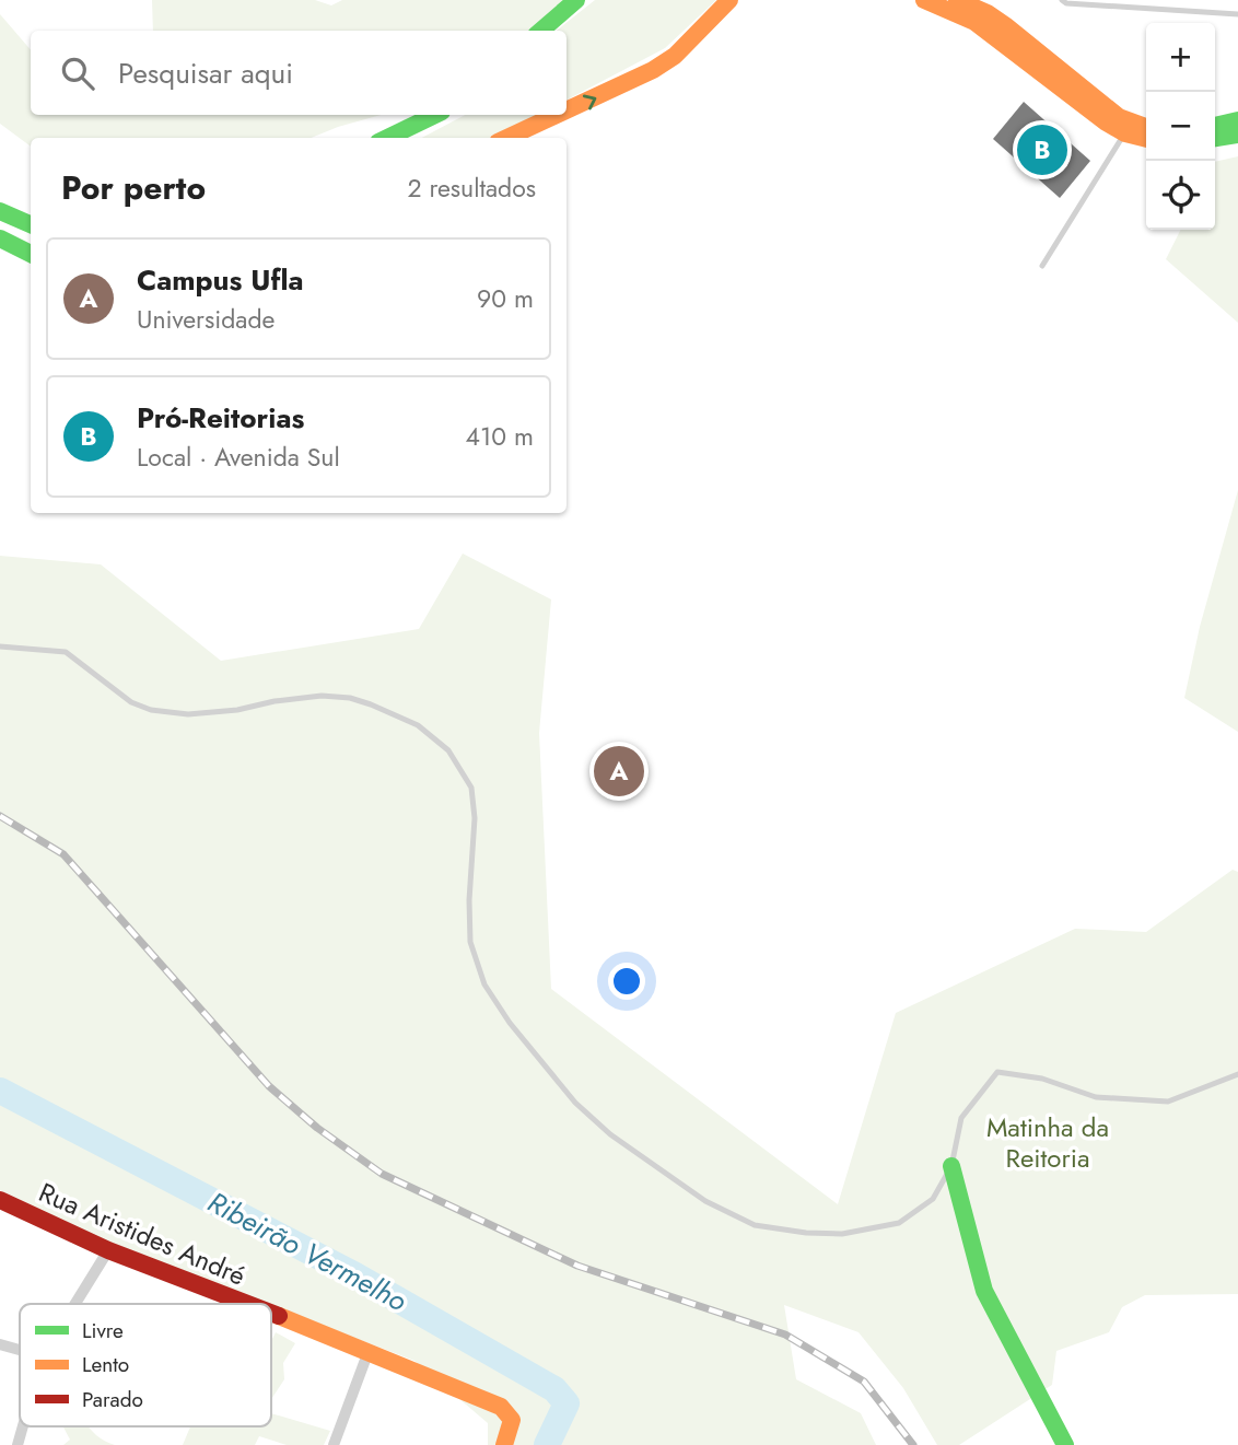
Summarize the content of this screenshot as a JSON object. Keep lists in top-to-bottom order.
{
  "streets": {
    "street": ["Rua Aristides André"]
  },
  "water": ["Ribeirão Vermelho"],
  "parks": ["Matinha da Reitoria"],
  "legend": ["Livre", "Lento", "Parado"],
  "page": {
    "map_buttons": ["+", "−"],
    "search": "Pesquisar aqui",
    "pins": ["B", "A"],
    "heading": ["Por perto", "2 resultados"],
    "list": [
      {
        "mark": "A",
        "name": "Campus Ufla",
        "note": "Universidade",
        "value": "90 m"
      },
      {
        "mark": "B",
        "name": "Pró-Reitorias",
        "note": "Local · Avenida Sul",
        "value": "410 m"
      }
    ]
  }
}
